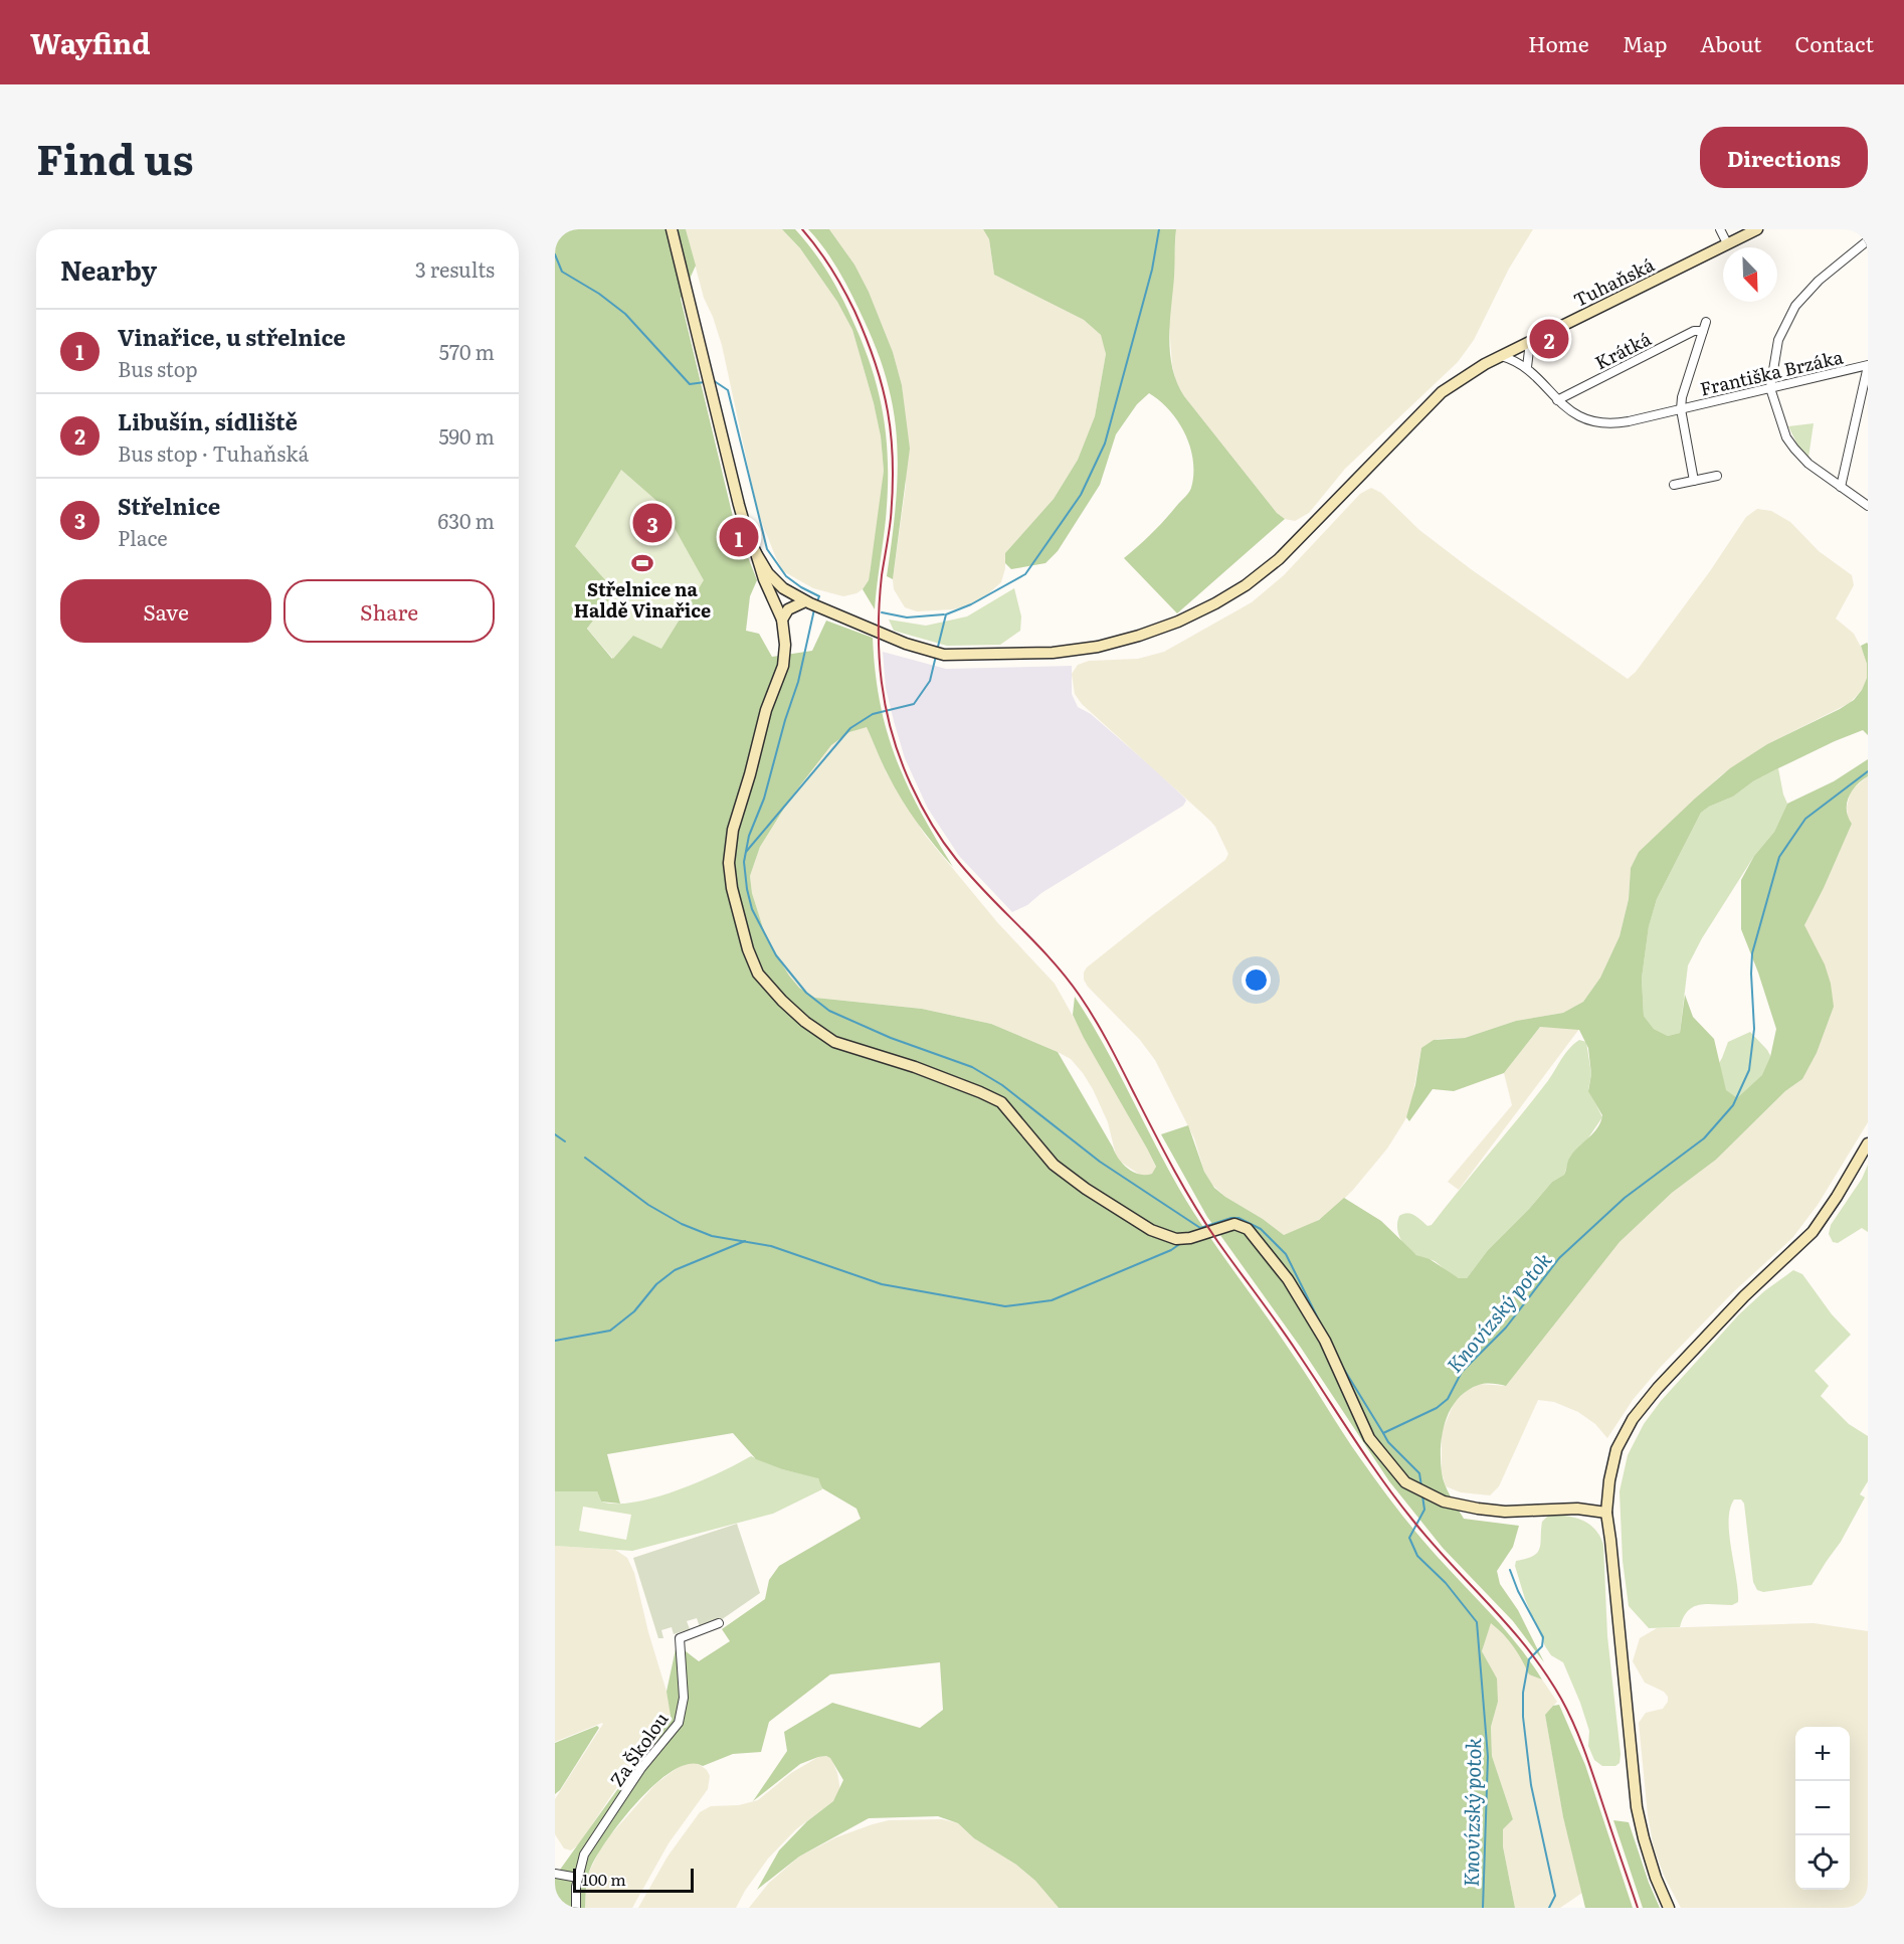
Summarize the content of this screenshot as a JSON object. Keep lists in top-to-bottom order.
{
  "streets": {
    "street": [
      "Tuhaňská",
      "Krátká",
      "Františka Brzáka",
      "Za Školou"
    ]
  },
  "crossings": [
    ["Tuhaňská", "Františka Brzáka"],
    ["Krátká", "Františka Brzáka"]
  ],
  "water": ["Knovízský potok"],
  "places": {
    "sports": ["Střelnice na Haldě Vinařice"]
  },
  "scale_bar": "100 m",
  "north": "bottom right",
  "page": {
    "header": "Wayfind",
    "nav": [
      "Home",
      "Map",
      "About",
      "Contact"
    ],
    "title": "Find us",
    "buttons": [
      "Directions",
      ["Save", "Share"]
    ],
    "heading": ["Nearby", "3 results"],
    "list": [
      {
        "mark": "1",
        "name": "Vinařice, u střelnice",
        "note": "Bus stop",
        "value": "570 m"
      },
      {
        "mark": "2",
        "name": "Libušín, sídliště",
        "note": "Bus stop · Tuhaňská",
        "value": "590 m"
      },
      {
        "mark": "3",
        "name": "Střelnice",
        "note": "Place",
        "value": "630 m"
      }
    ],
    "pins": ["2", "3", "1"],
    "map_buttons": ["+", "−"],
    "scale": "100 m"
  }
}
